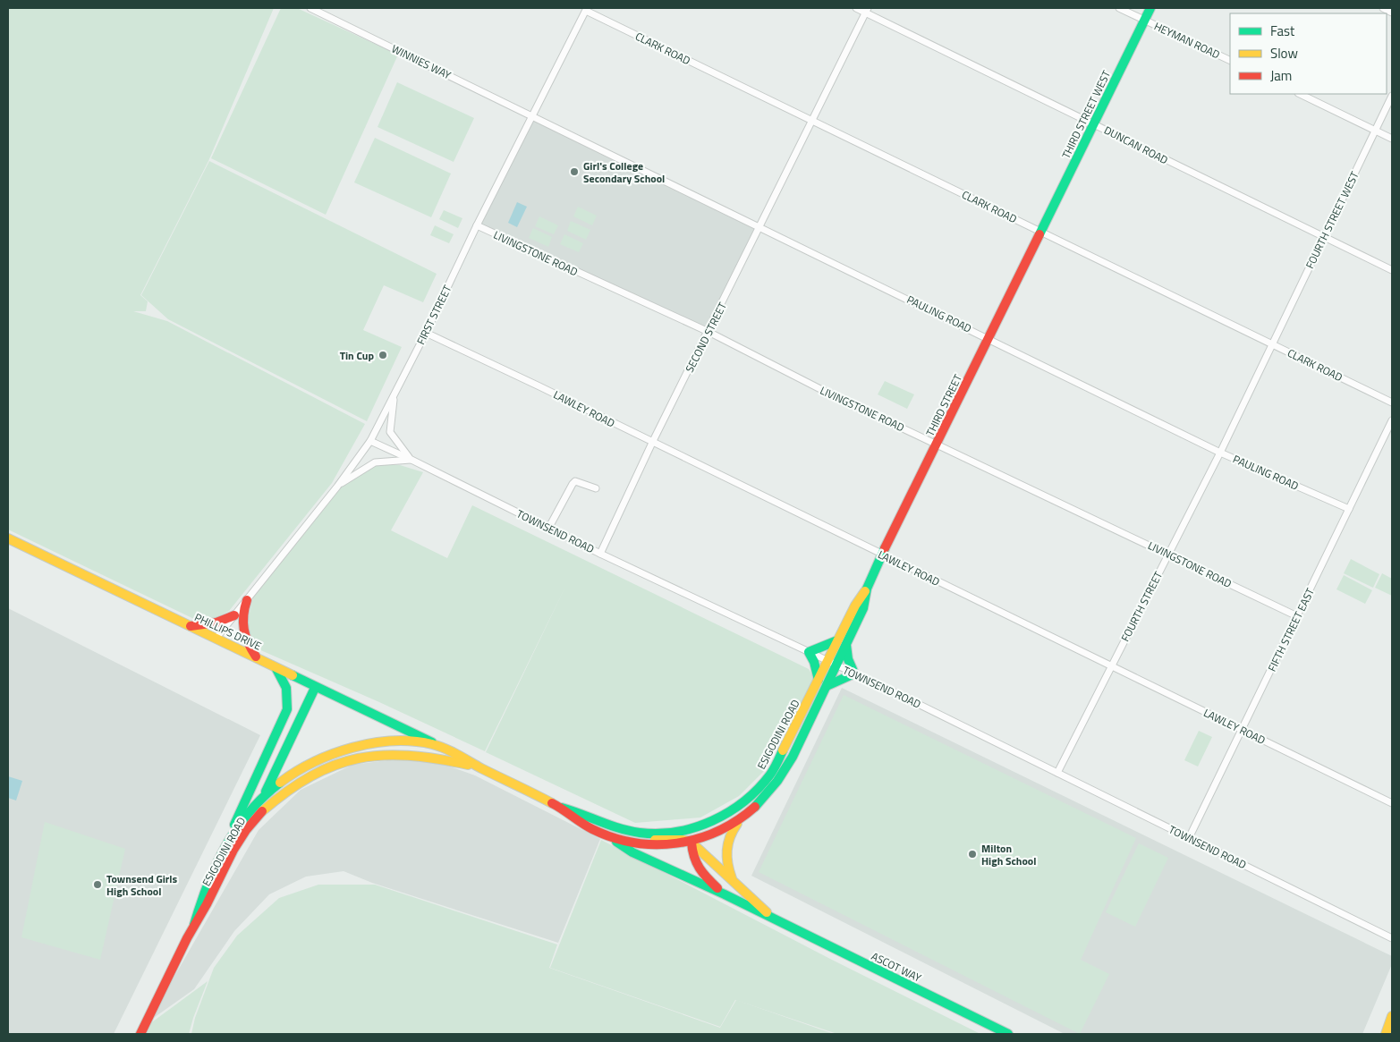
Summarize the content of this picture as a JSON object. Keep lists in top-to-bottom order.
{
  "streets": {
    "main road": [
      "THIRD STREET WEST",
      "THIRD STREET",
      "PHILLIPS DRIVE",
      "ESIGODINI ROAD",
      "ASCOT WAY"
    ],
    "street": [
      "HEYMAN ROAD",
      "CLARK ROAD",
      "WINNIES WAY",
      "DUNCAN ROAD",
      "FOURTH STREET WEST",
      "LIVINGSTONE ROAD",
      "PAULING ROAD",
      "FIRST STREET",
      "SECOND STREET",
      "LAWLEY ROAD",
      "TOWNSEND ROAD",
      "FOURTH STREET",
      "FIFTH STREET EAST"
    ]
  },
  "crossings": [
    ["HEYMAN ROAD", "THIRD STREET WEST"],
    ["CLARK ROAD", "THIRD STREET WEST"],
    ["CLARK ROAD", "FOURTH STREET WEST"],
    ["CLARK ROAD", "FIRST STREET"],
    ["CLARK ROAD", "SECOND STREET"],
    ["CLARK ROAD", "THIRD STREET"],
    ["CLARK ROAD", "FOURTH STREET"],
    ["WINNIES WAY", "PAULING ROAD"],
    ["WINNIES WAY", "FIRST STREET"],
    ["THIRD STREET WEST", "DUNCAN ROAD"],
    ["THIRD STREET WEST", "THIRD STREET"],
    ["DUNCAN ROAD", "FOURTH STREET WEST"],
    ["DUNCAN ROAD", "SECOND STREET"],
    ["FOURTH STREET WEST", "FOURTH STREET"],
    ["LIVINGSTONE ROAD", "FIRST STREET"],
    ["LIVINGSTONE ROAD", "SECOND STREET"],
    ["LIVINGSTONE ROAD", "THIRD STREET"],
    ["LIVINGSTONE ROAD", "FOURTH STREET"],
    ["LIVINGSTONE ROAD", "FIFTH STREET EAST"],
    ["PAULING ROAD", "FIRST STREET"],
    ["PAULING ROAD", "SECOND STREET"],
    ["PAULING ROAD", "THIRD STREET"],
    ["PAULING ROAD", "FOURTH STREET"],
    ["PAULING ROAD", "FIFTH STREET EAST"],
    ["FIRST STREET", "LAWLEY ROAD"],
    ["FIRST STREET", "TOWNSEND ROAD"],
    ["FIRST STREET", "PHILLIPS DRIVE"],
    ["SECOND STREET", "LAWLEY ROAD"],
    ["SECOND STREET", "TOWNSEND ROAD"],
    ["THIRD STREET", "LAWLEY ROAD"],
    ["THIRD STREET", "TOWNSEND ROAD"],
    ["THIRD STREET", "ESIGODINI ROAD"],
    ["LAWLEY ROAD", "FOURTH STREET"],
    ["LAWLEY ROAD", "FIFTH STREET EAST"],
    ["TOWNSEND ROAD", "FOURTH STREET"],
    ["TOWNSEND ROAD", "FIFTH STREET EAST"],
    ["TOWNSEND ROAD", "ESIGODINI ROAD"],
    ["PHILLIPS DRIVE", "ESIGODINI ROAD"]
  ],
  "places": [
    "Girl's College Secondary School",
    "Tin Cup",
    "Milton High School",
    "Townsend Girls High School"
  ],
  "legend": ["Fast", "Slow", "Jam"]
}
